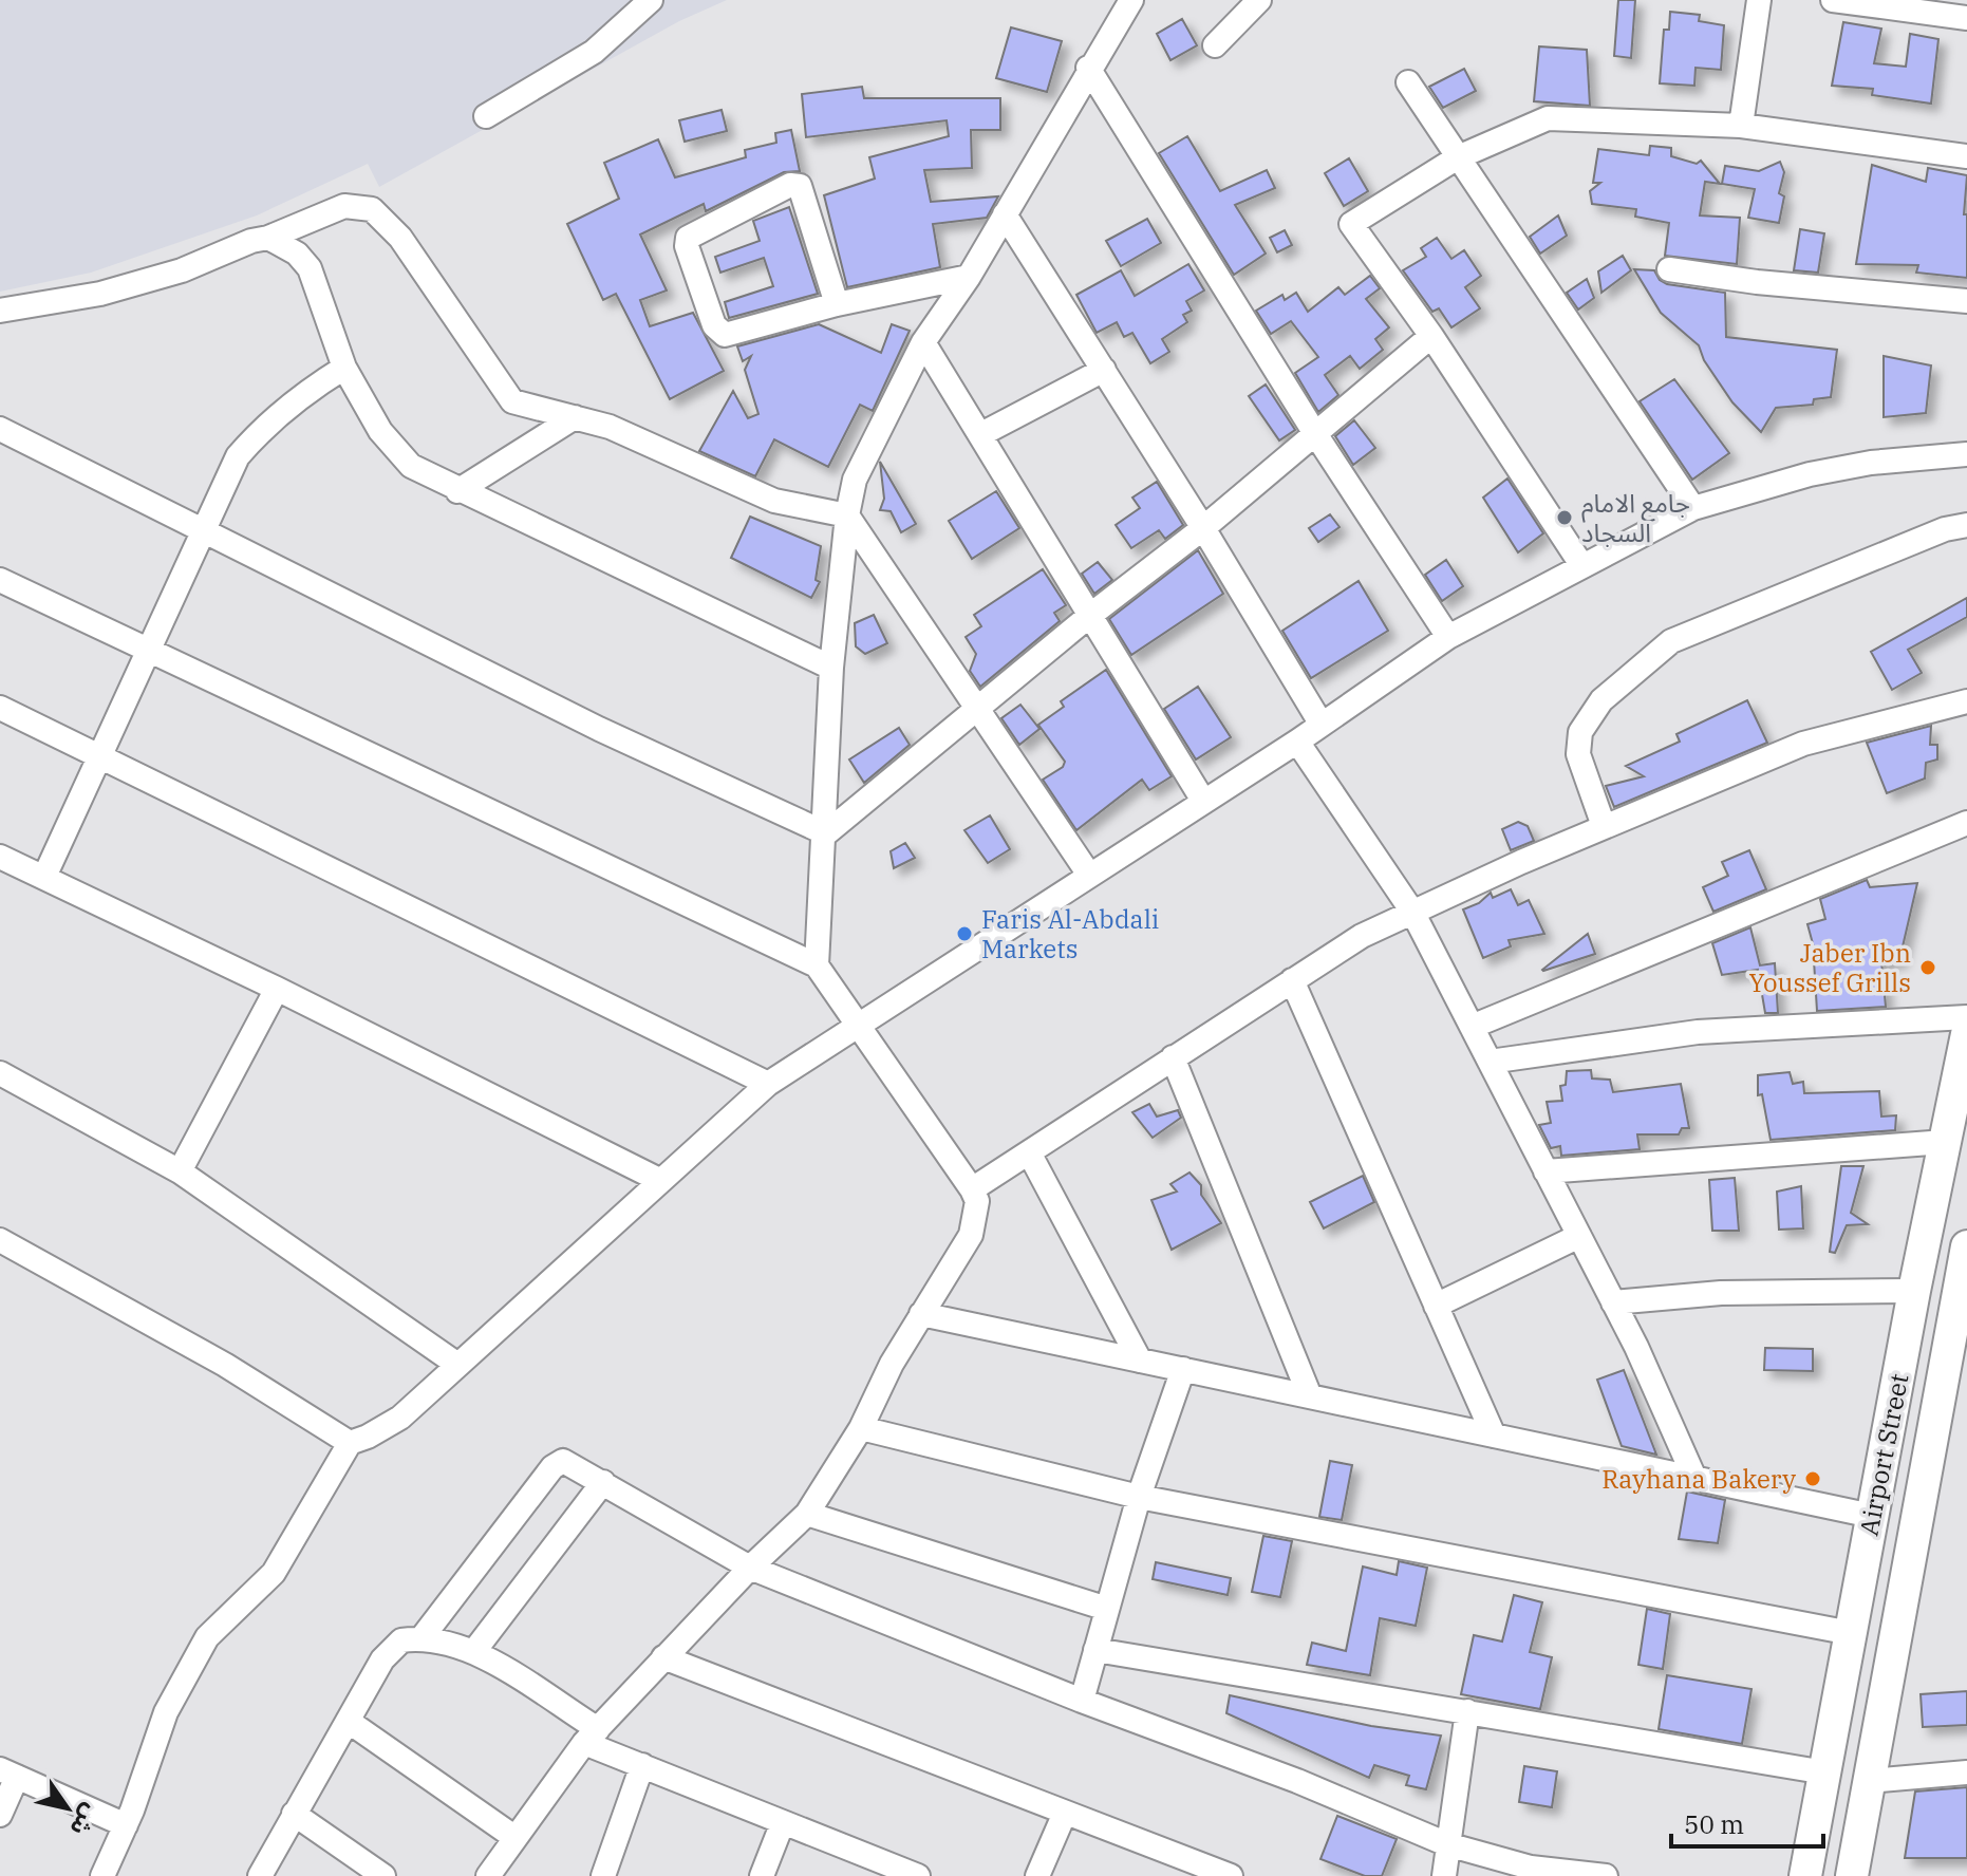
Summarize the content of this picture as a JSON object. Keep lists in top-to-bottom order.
{
  "streets": {
    "main road": ["Airport Street"]
  },
  "places": [
    "جامع الامام السجاد",
    "Faris Al-Abdali Markets",
    "Jaber Ibn Youssef Grills",
    "Rayhana Bakery"
  ],
  "scale_bar": "50 m",
  "north": "bottom right"
}
